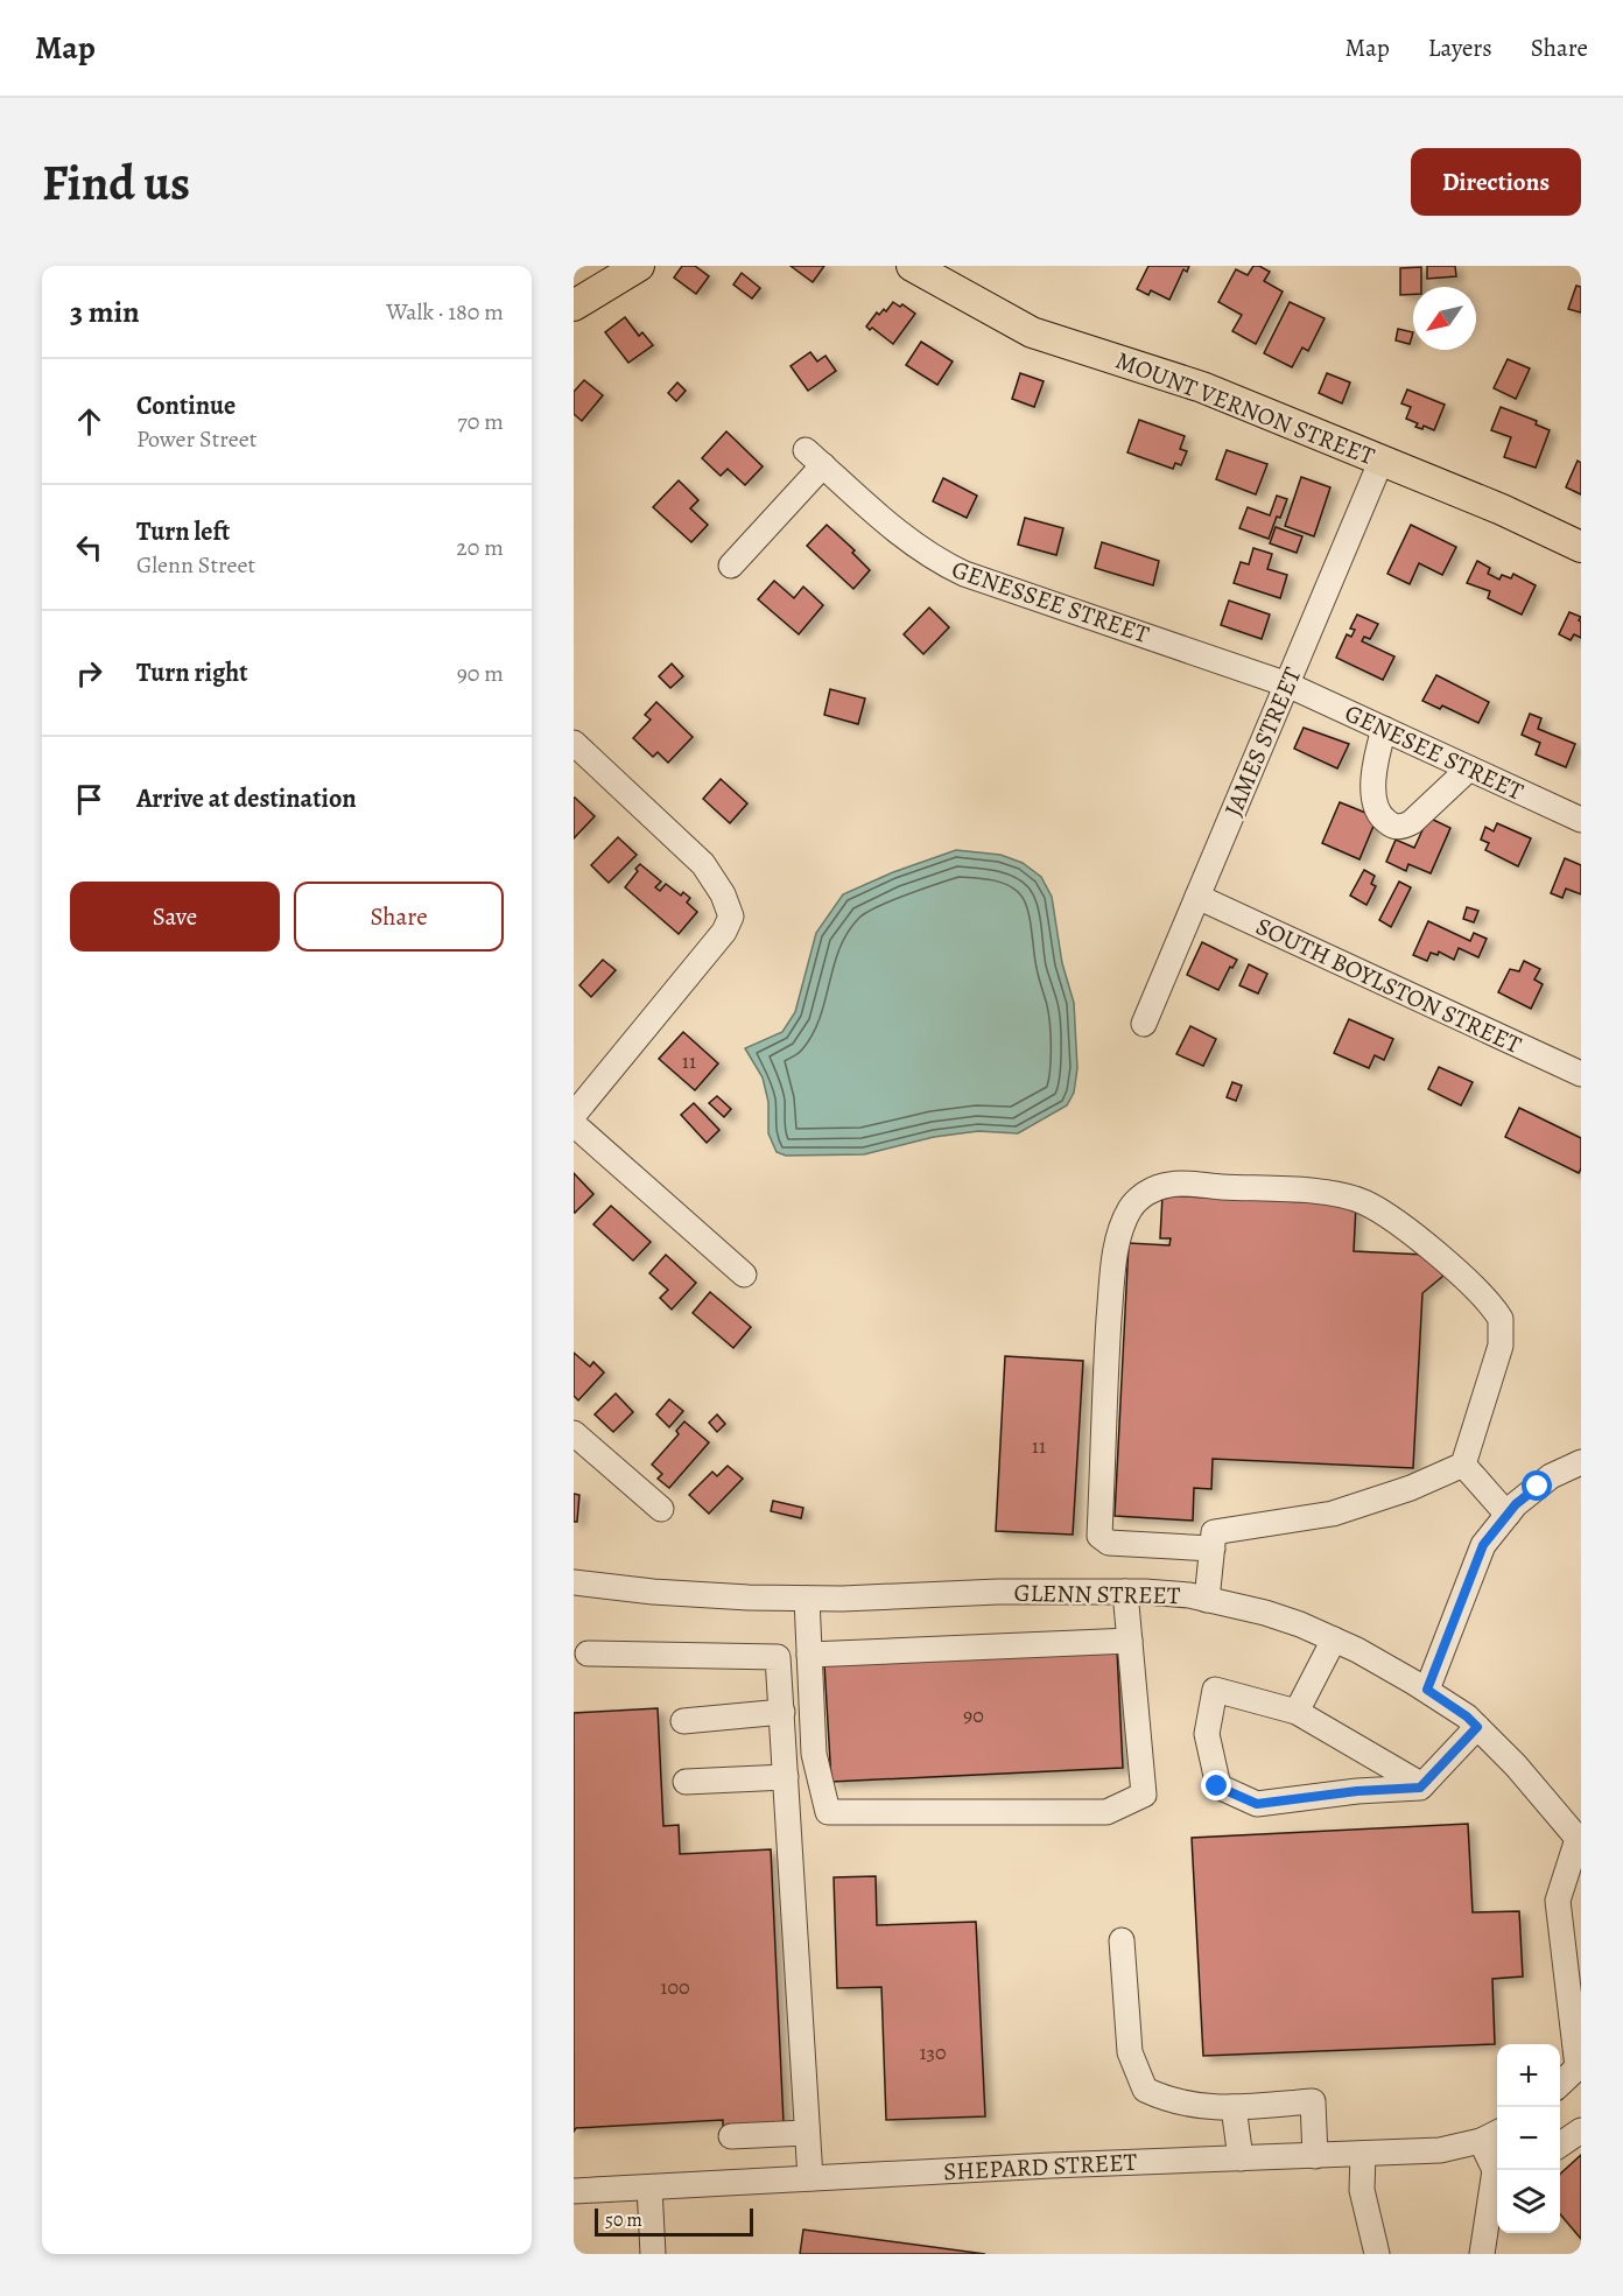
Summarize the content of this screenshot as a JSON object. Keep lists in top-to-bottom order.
{
  "streets": {
    "main road": ["MOUNT VERNON STREET"],
    "street": [
      "GENESSEE STREET",
      "JAMES STREET",
      "GENESEE STREET",
      "SOUTH BOYLSTON STREET",
      "GLENN STREET",
      "SHEPARD STREET"
    ]
  },
  "crossings": [
    ["MOUNT VERNON STREET", "JAMES STREET"],
    ["GENESSEE STREET", "JAMES STREET"],
    ["GENESSEE STREET", "GENESEE STREET"],
    ["JAMES STREET", "GENESEE STREET"],
    ["JAMES STREET", "SOUTH BOYLSTON STREET"]
  ],
  "house_numbers": [
    "11",
    "11",
    "90",
    "100",
    "130"
  ],
  "scale_bar": "50 m",
  "north": "bottom left",
  "page": {
    "header": "Map",
    "nav": ["Map", "Layers", "Share"],
    "buttons": [
      "Directions",
      ["Save", "Share"]
    ],
    "title": "Find us",
    "heading": ["3 min", "Walk · 180 m"],
    "list": [
      ["Continue", "Power Street", "70 m"],
      ["Turn left", "Glenn Street", "20 m"],
      ["Turn right", "90 m"],
      "Arrive at destination"
    ],
    "map_buttons": ["+", "−"],
    "scale": "50 m"
  }
}
